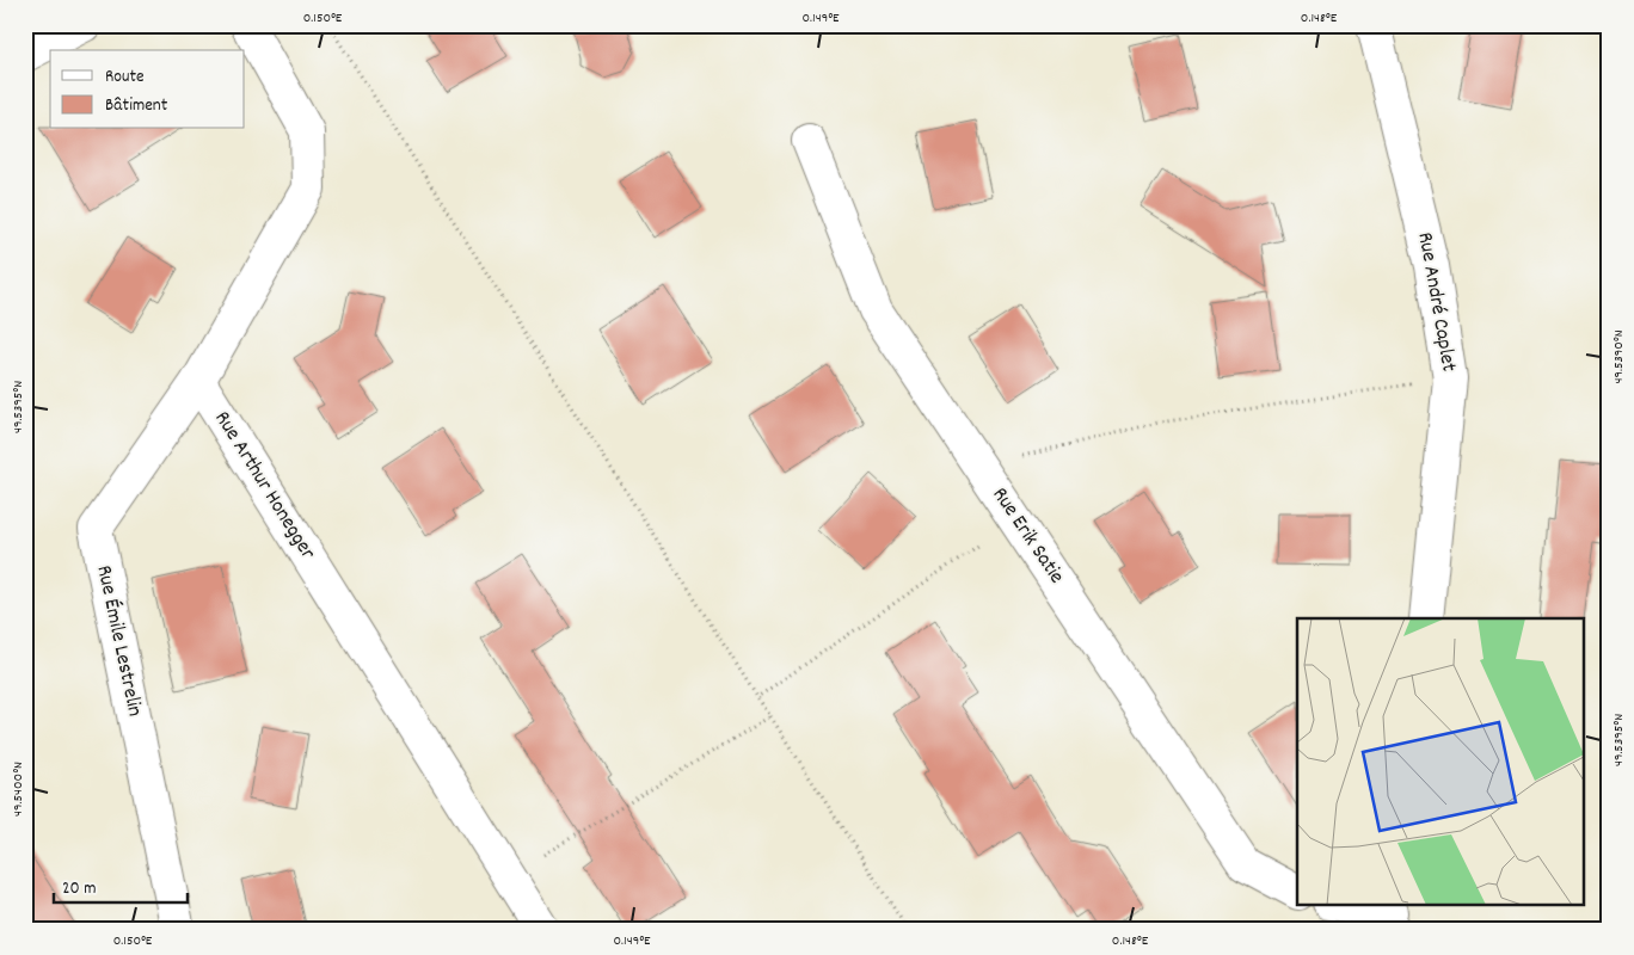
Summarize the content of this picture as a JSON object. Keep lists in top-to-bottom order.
{
  "streets": {
    "street": [
      "Rue André Caplet",
      "Rue Arthur Honegger",
      "Rue Erik Satie",
      "Rue Émile Lestrelin"
    ]
  },
  "crossings": [
    ["Rue Arthur Honegger", "Rue Émile Lestrelin"]
  ],
  "legend": ["Route", "Bâtiment"],
  "scale_bar": "20 m",
  "coordinates": [
    "0.150°E",
    "0.149°E",
    "0.148°E",
    "49.5390°N",
    "49.5395°N",
    "49.5400°N"
  ]
}
